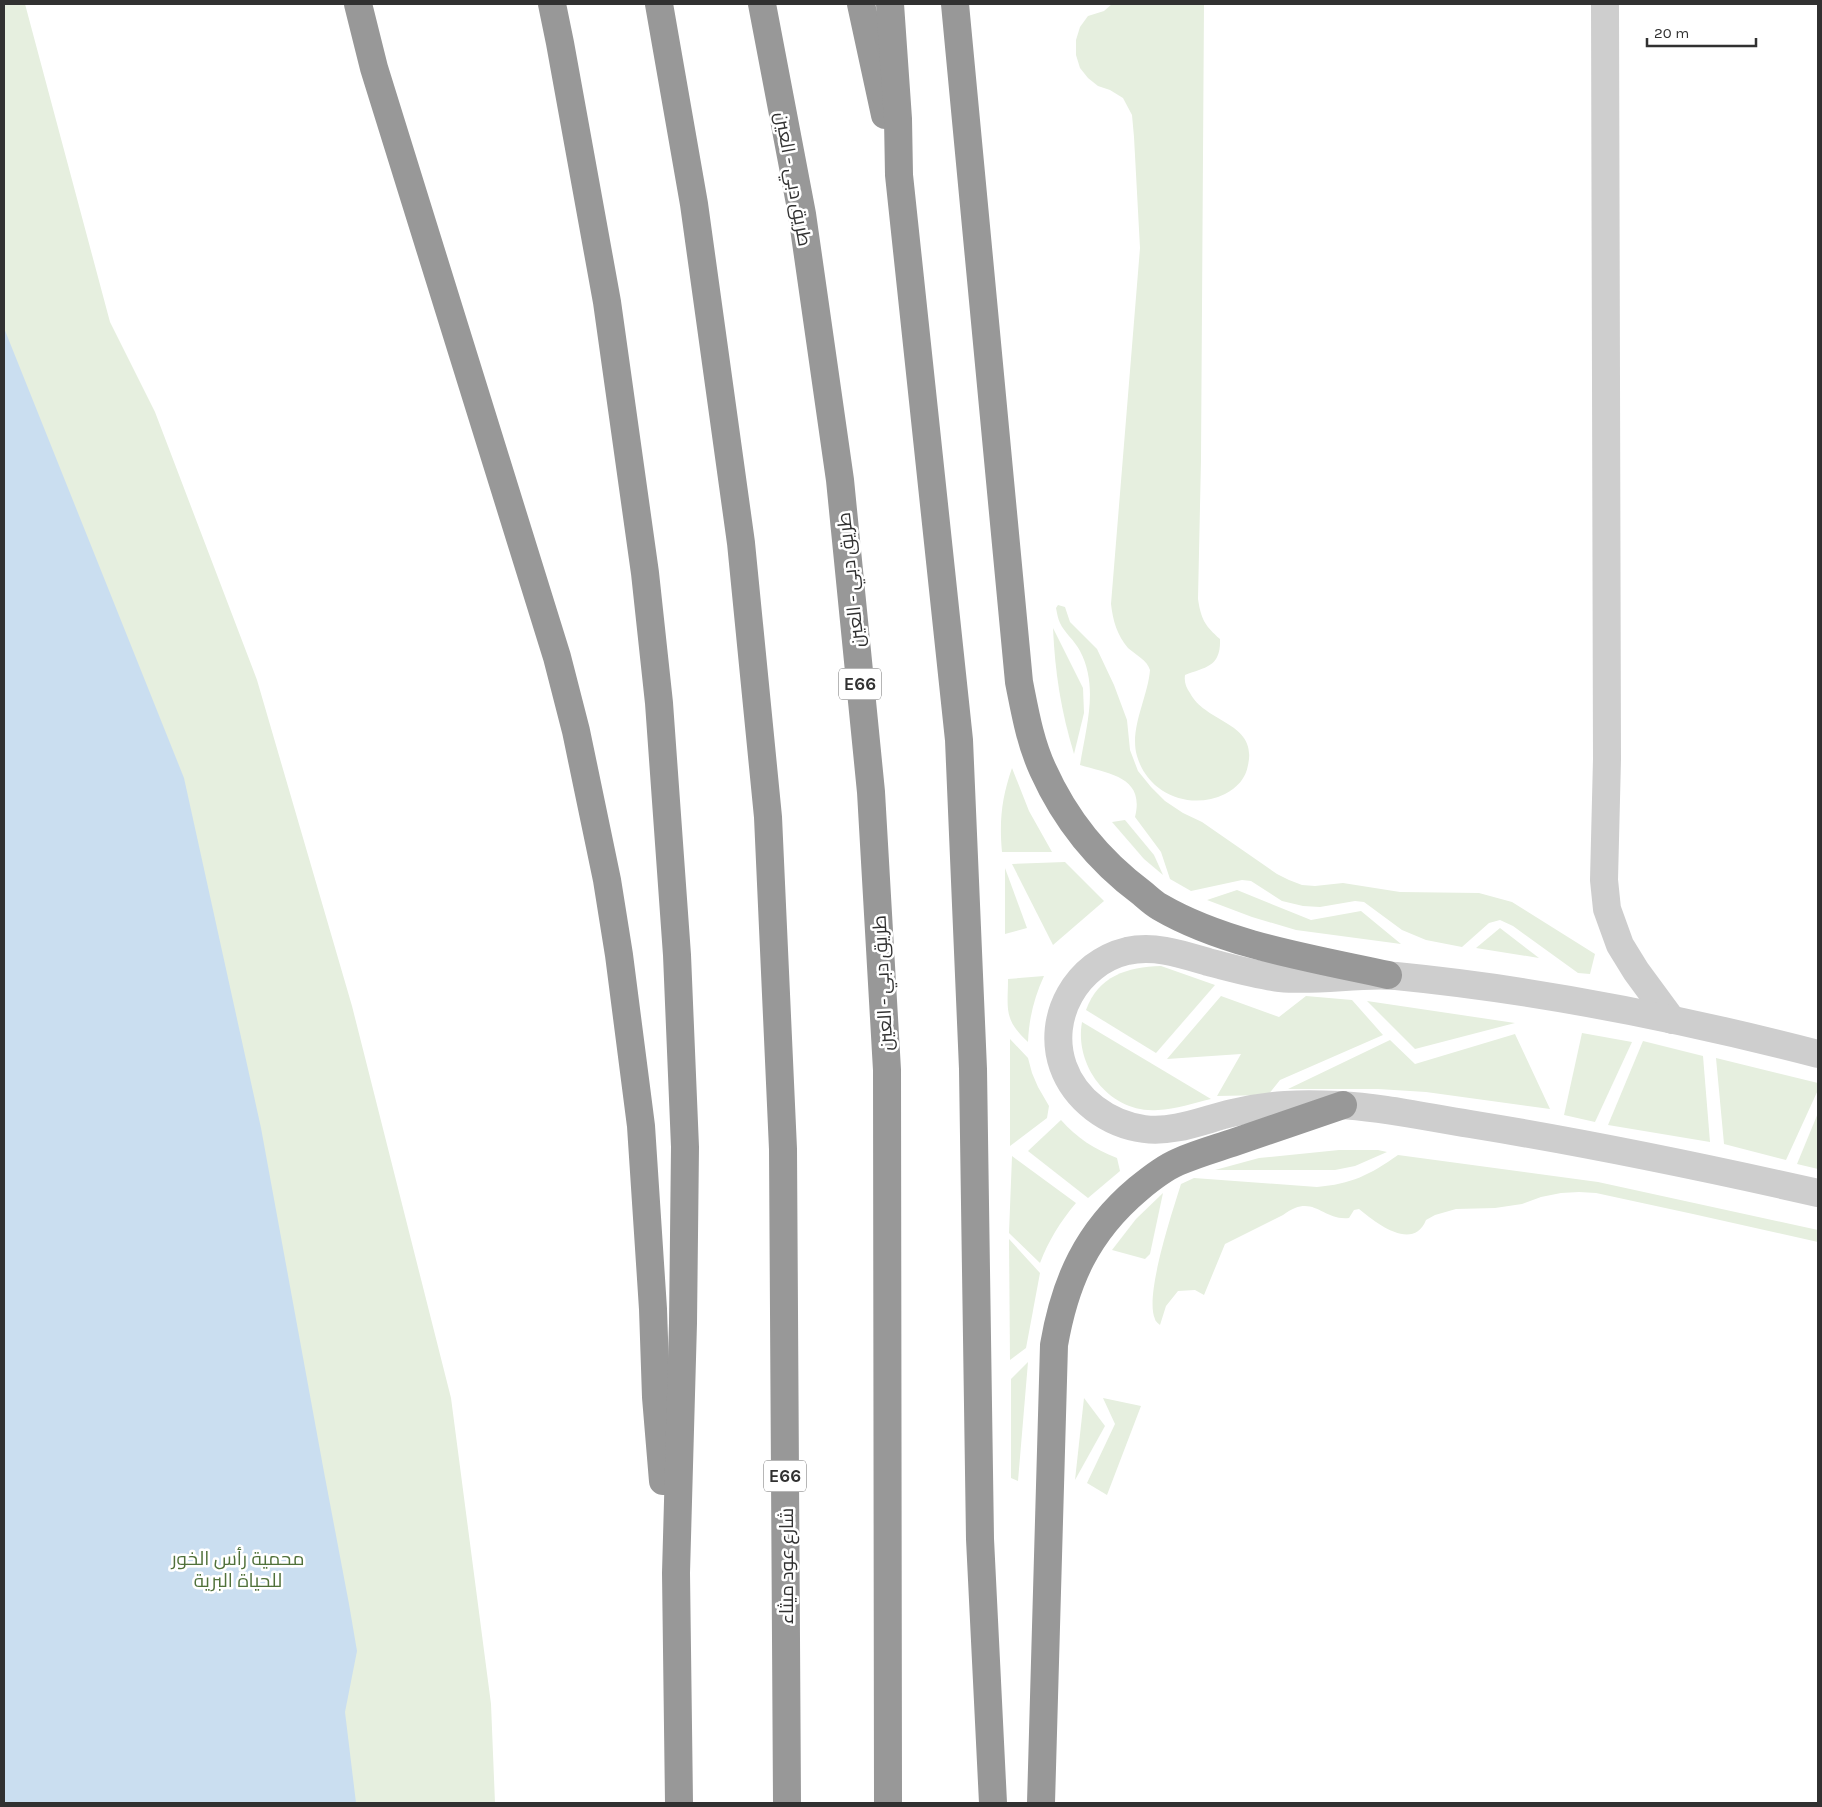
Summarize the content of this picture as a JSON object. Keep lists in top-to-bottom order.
{
  "streets": {
    "highway": ["طريق دبي - العين", "E66", "شارع عود ميثاء"]
  },
  "parks": ["محمية رأس الخور للحياة البرية"],
  "scale_bar": "20 m"
}
